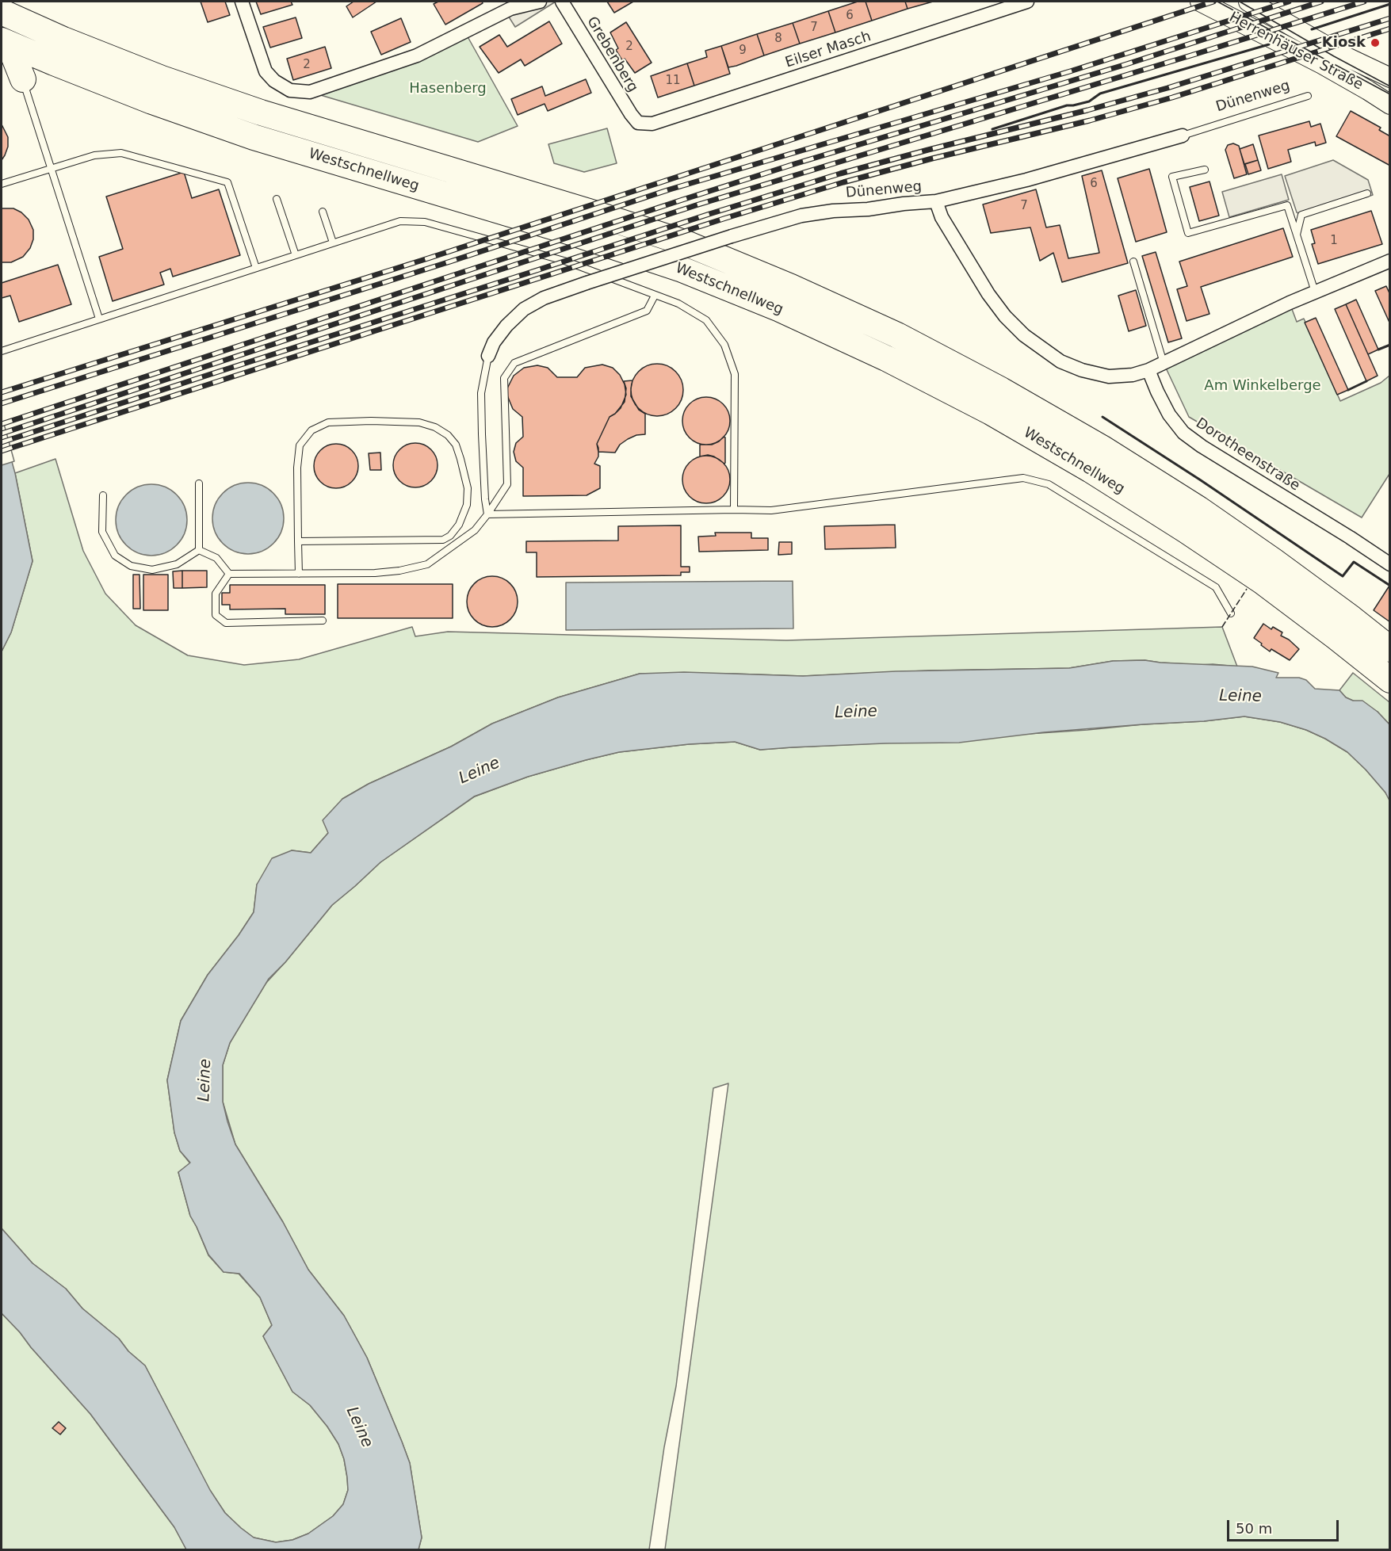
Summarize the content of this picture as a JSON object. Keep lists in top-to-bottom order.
{
  "streets": {
    "highway": ["Westschnellweg"],
    "street": [
      "Eilser Masch",
      "Herrenhäuser Straße",
      "Grebenberg",
      "Dünenweg",
      "Dorotheenstraße"
    ]
  },
  "crossings": [
    ["Eilser Masch", "Grebenberg"]
  ],
  "water": ["Leine"],
  "parks": ["Hasenberg", "Am Winkelberge"],
  "places": ["Kiosk"],
  "house_numbers": [
    "6",
    "7",
    "8",
    "2",
    "9",
    "2",
    "11",
    "6",
    "7",
    "1"
  ],
  "scale_bar": "50 m"
}
